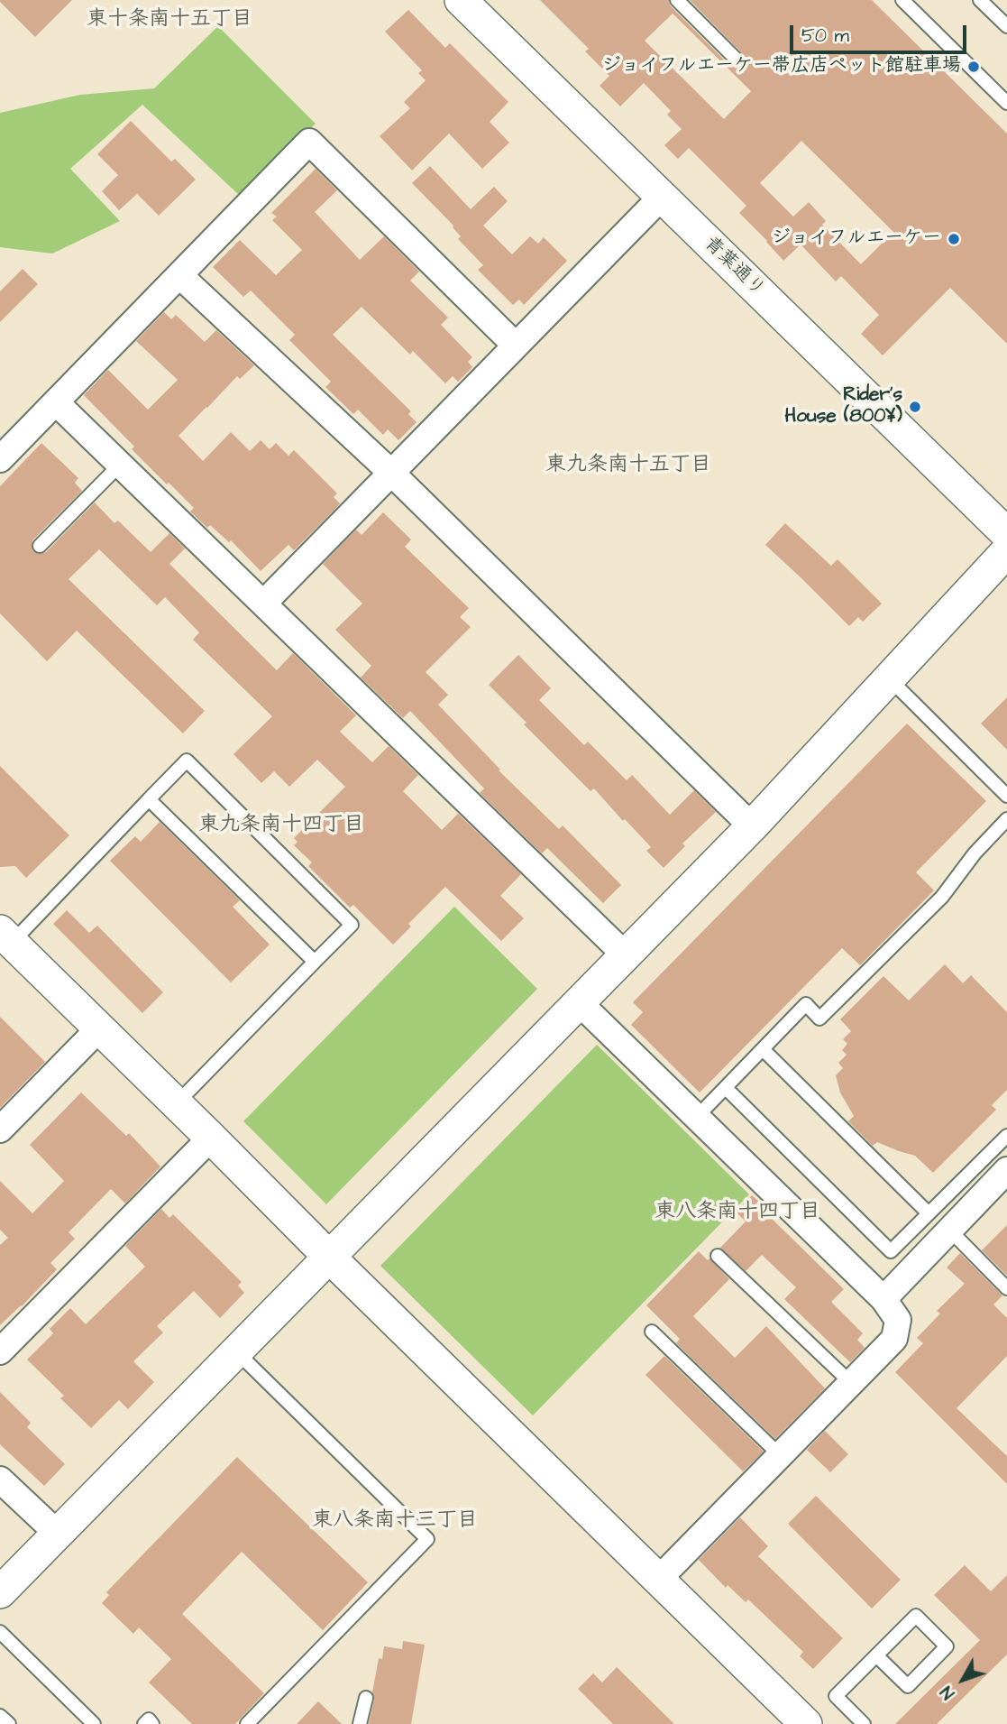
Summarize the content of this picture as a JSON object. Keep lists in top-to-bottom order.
{
  "streets": {
    "street": ["青葉通り"]
  },
  "districts": [
    "東十条南十五丁目",
    "東九条南十五丁目",
    "東九条南十四丁目",
    "東八条南十四丁目",
    "東八条南十三丁目"
  ],
  "places": ["ジョイフルエーケー帯広店ペット館駐車場", "ジョイフルエーケー", "Rider’s House (800¥)"],
  "scale_bar": "50 m",
  "north": "bottom left"
}
